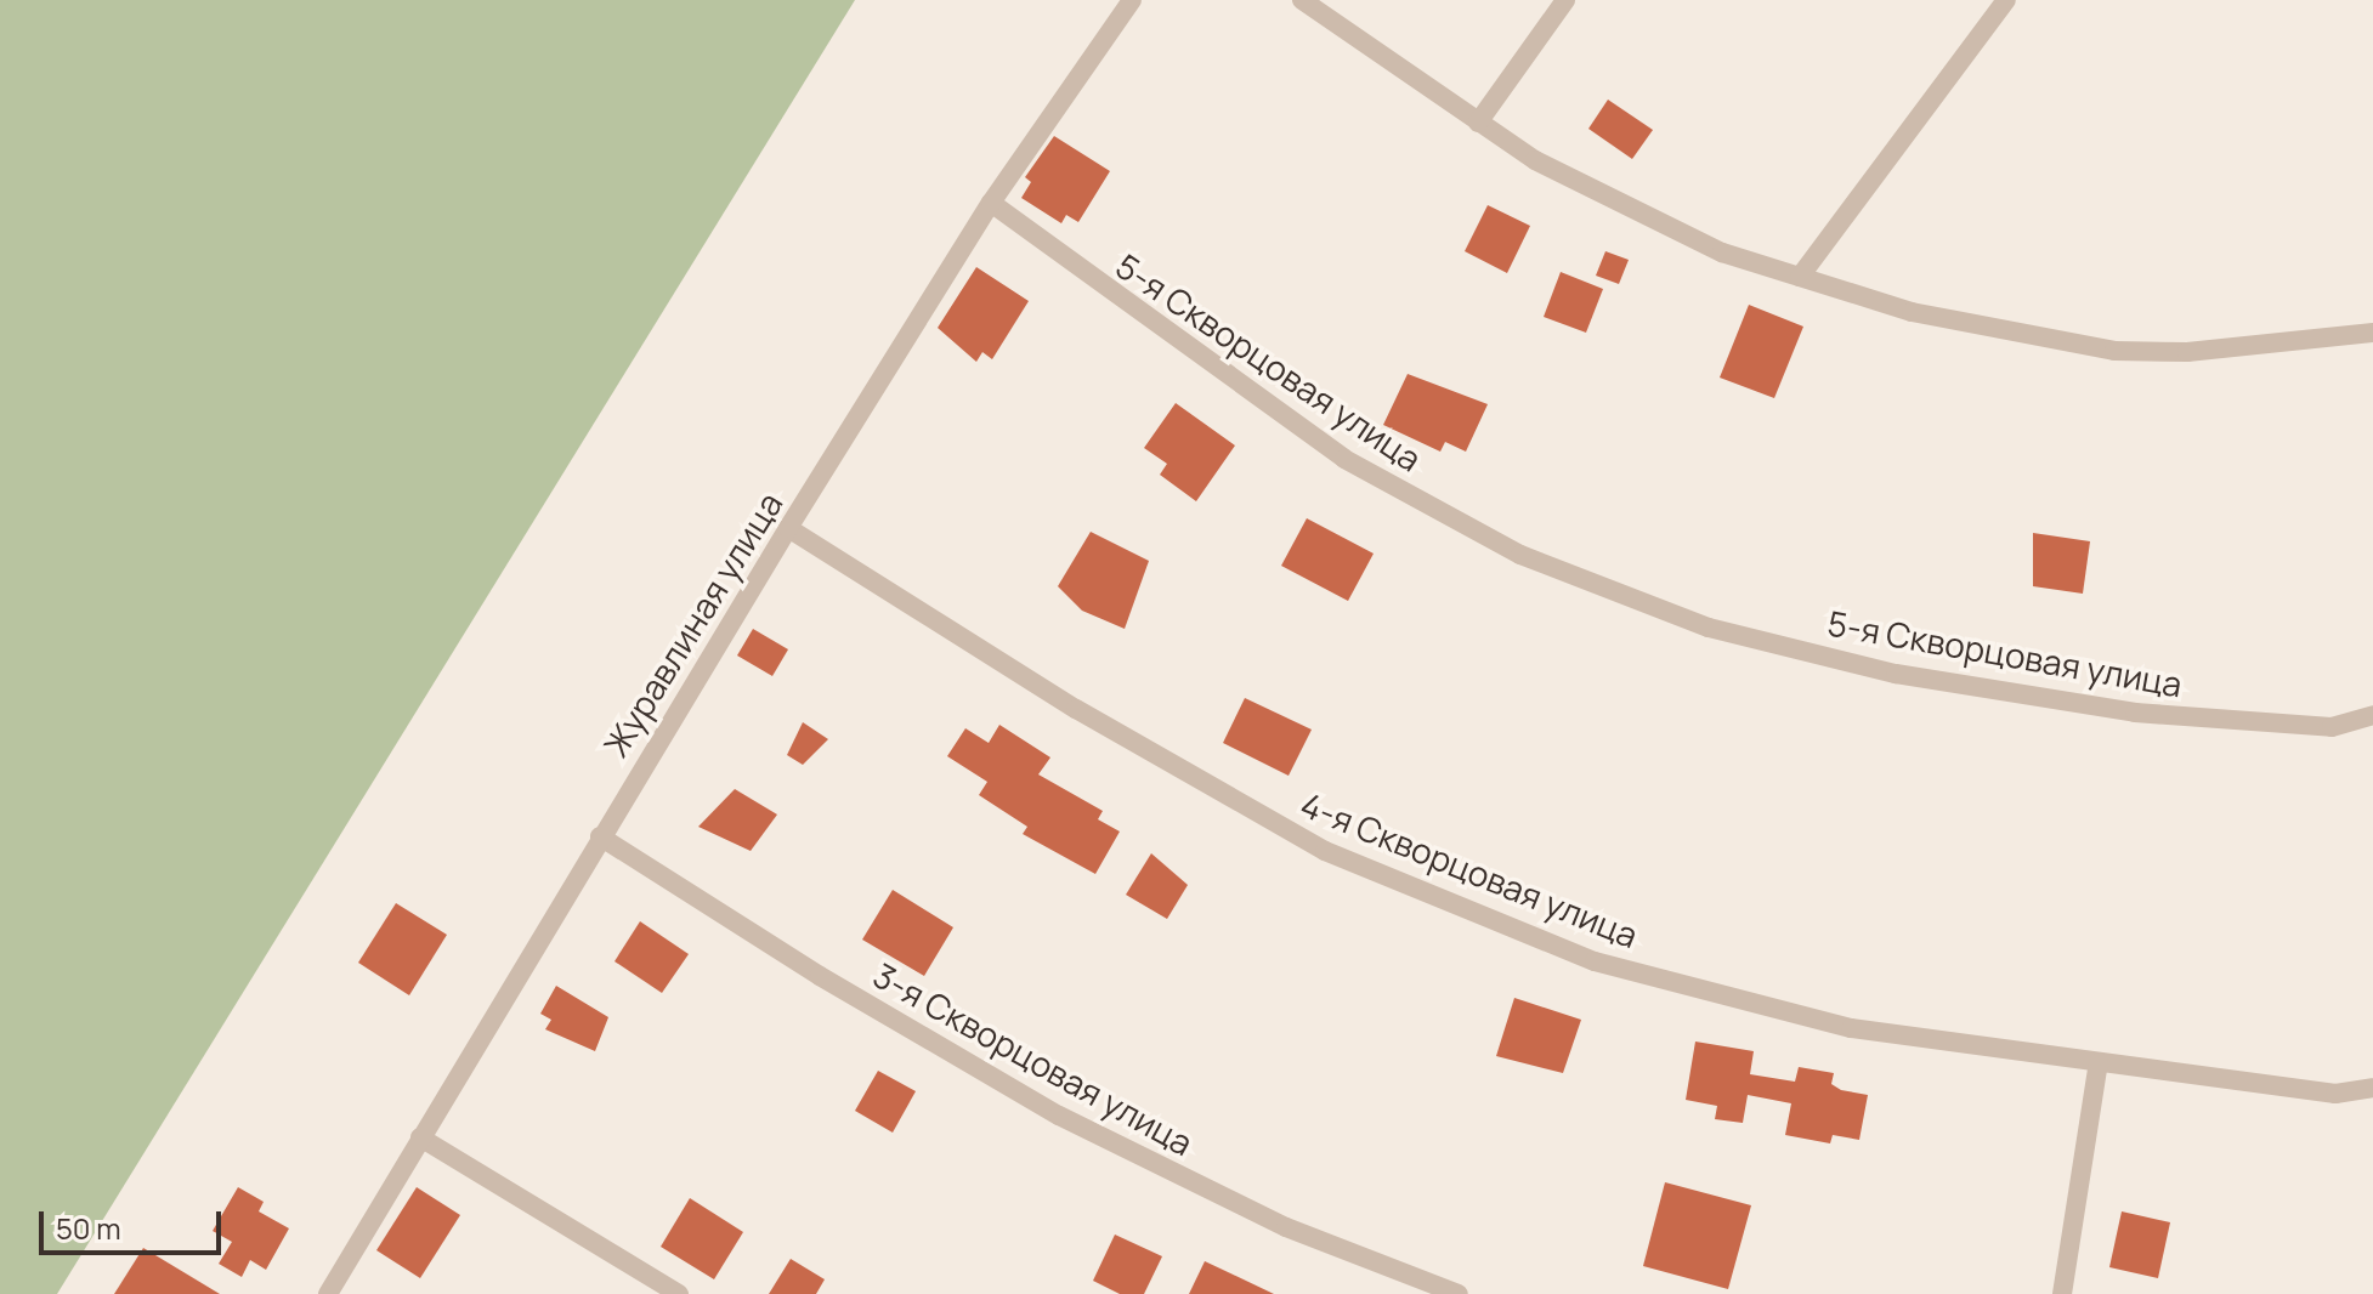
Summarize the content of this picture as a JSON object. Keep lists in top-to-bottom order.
{
  "streets": {
    "street": [
      "5-я Скворцовая улица",
      "Журавлиная улица",
      "4-я Скворцовая улица",
      "3-я Скворцовая улица"
    ]
  },
  "crossings": [
    ["5-я Скворцовая улица", "Журавлиная улица"],
    ["Журавлиная улица", "4-я Скворцовая улица"],
    ["Журавлиная улица", "3-я Скворцовая улица"]
  ],
  "scale_bar": "50 m"
}
